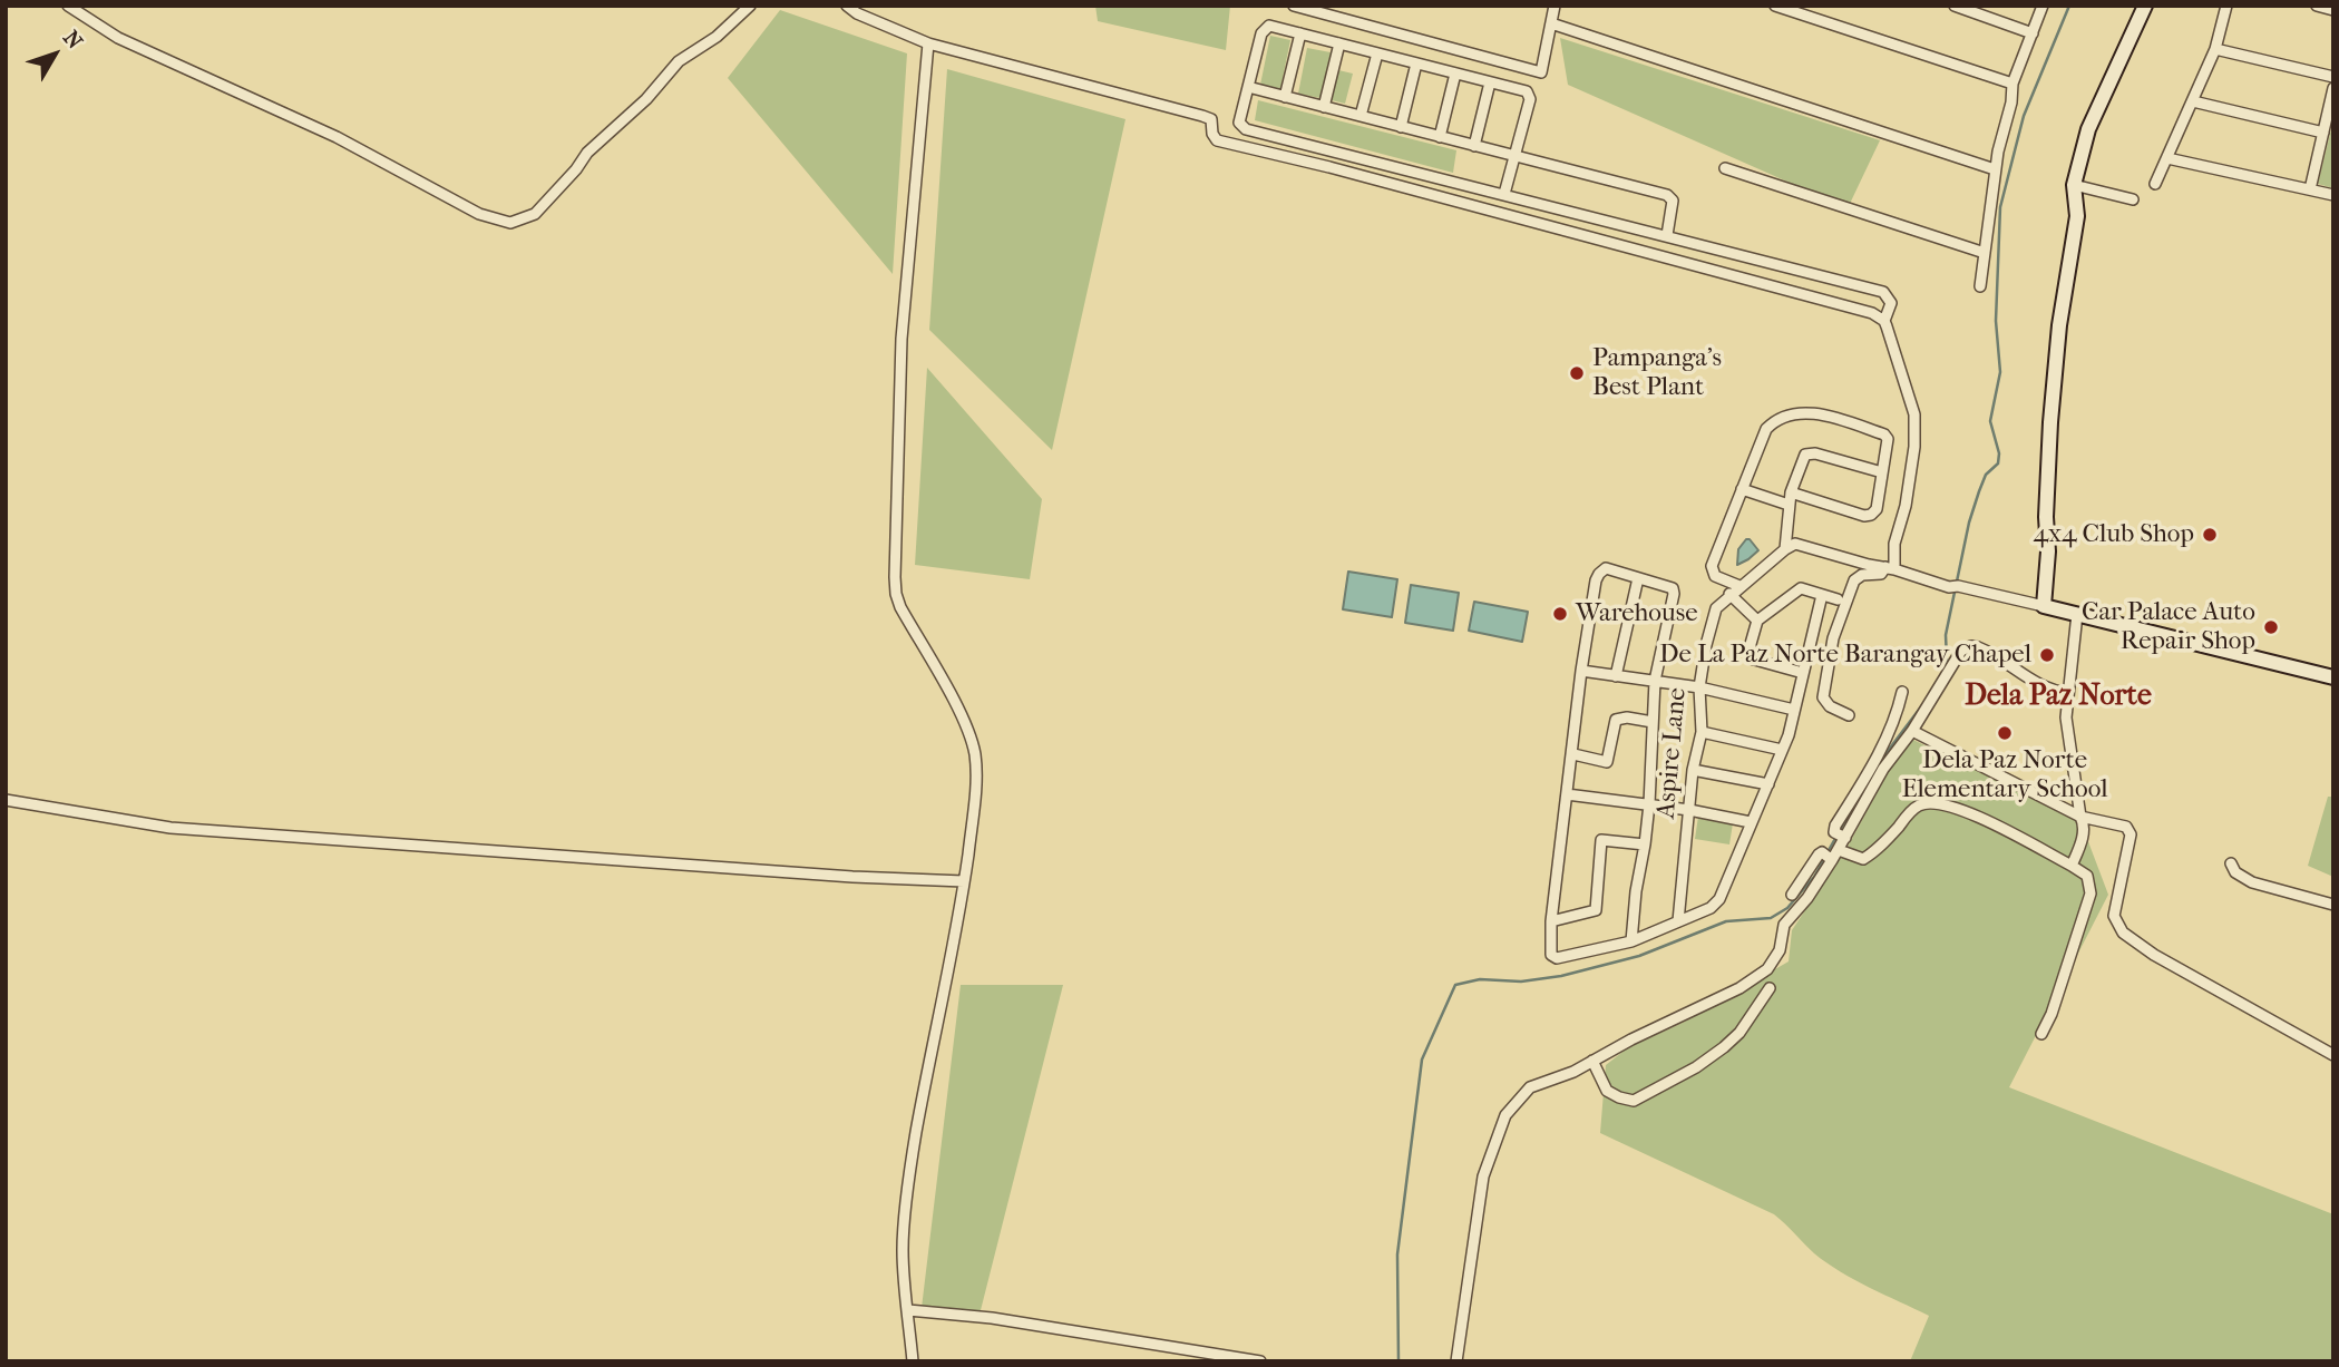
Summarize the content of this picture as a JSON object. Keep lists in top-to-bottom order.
{
  "streets": {
    "street": ["Aspire Lane"]
  },
  "districts": ["Dela Paz Norte"],
  "places": [
    "Pampanga's Best Plant",
    "4x4 Club Shop",
    "Warehouse",
    "Car Palace Auto Repair Shop",
    "De La Paz Norte Barangay Chapel",
    "Dela Paz Norte Elementary School"
  ],
  "north": "top right"
}
